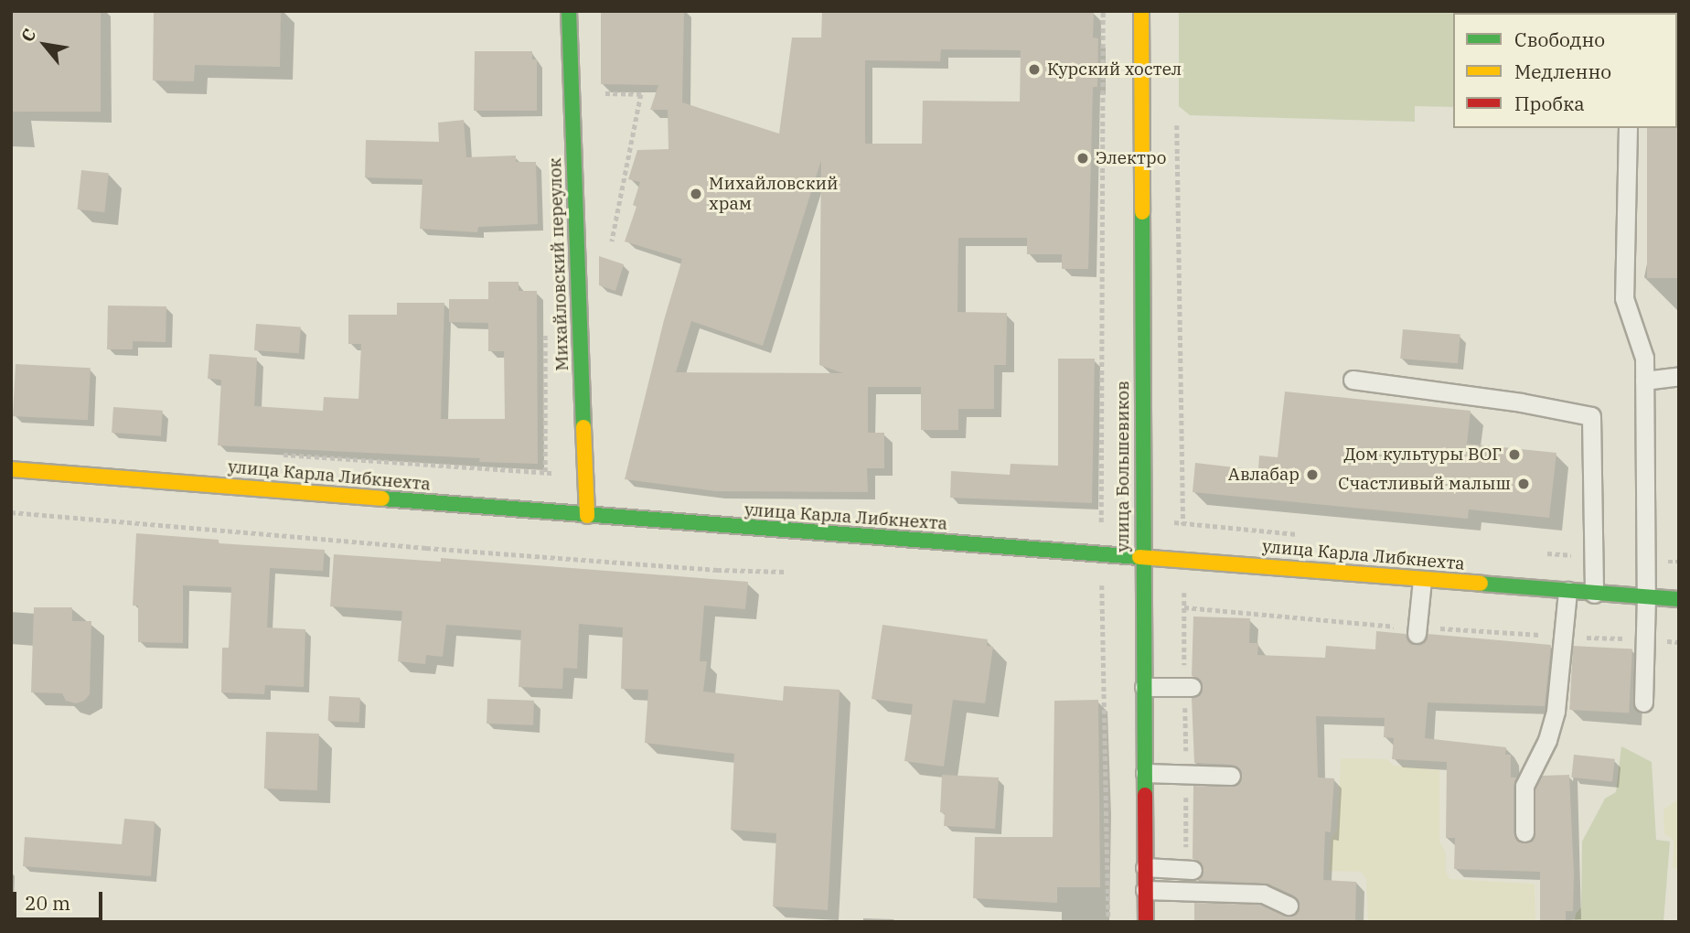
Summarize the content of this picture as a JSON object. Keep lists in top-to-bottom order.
{
  "streets": {
    "street": ["Михайловский переулок", "улица Большевиков", "улица Карла Либкнехта"]
  },
  "crossings": [
    ["Михайловский переулок", "улица Карла Либкнехта"],
    ["улица Большевиков", "улица Карла Либкнехта"]
  ],
  "places": [
    "Курский хостел",
    "Электро",
    "Михайловский храм",
    "Дом культуры ВОГ",
    "Авлабар",
    "Счастливый малыш"
  ],
  "legend": ["Свободно", "Медленно", "Пробка"],
  "scale_bar": "20 m",
  "north": "top left"
}
